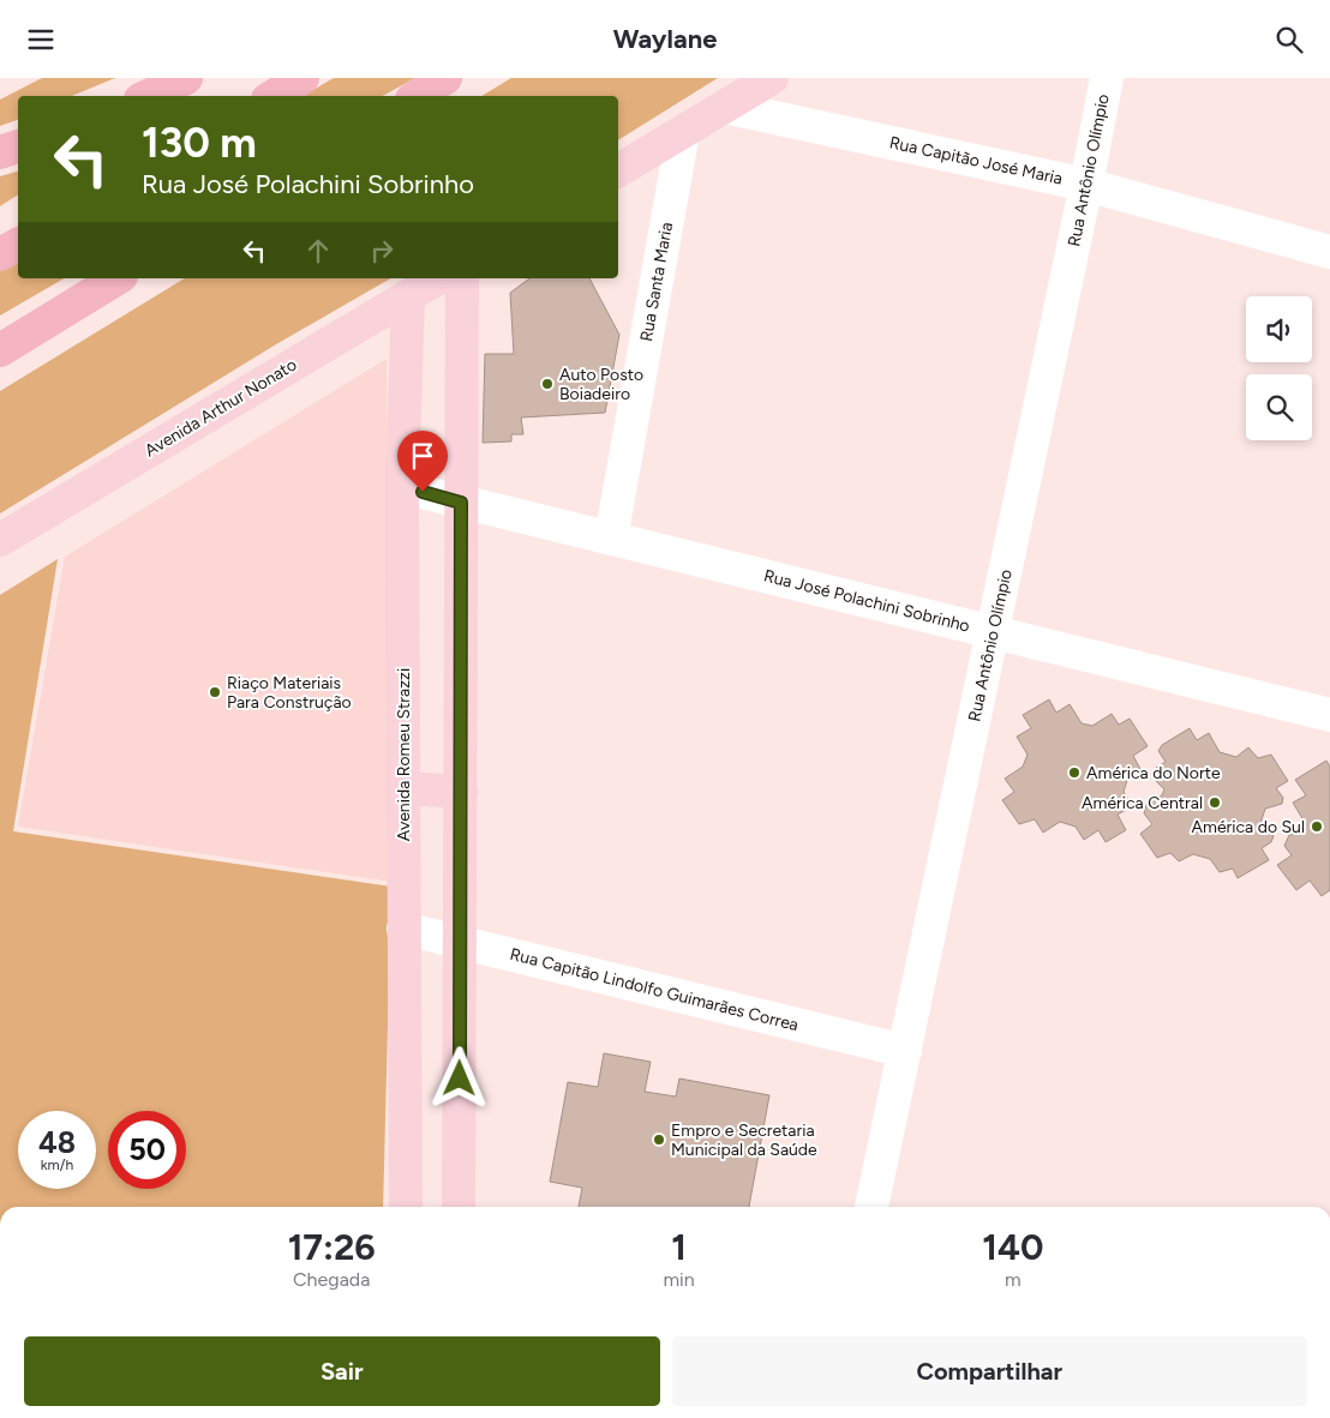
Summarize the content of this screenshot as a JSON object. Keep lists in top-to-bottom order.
{
  "streets": {
    "main road": ["Avenida Arthur Nonato", "Avenida Romeu Strazzi"],
    "street": [
      "Rua Capitão José Maria",
      "Rua Antônio Olímpio",
      "Rua Santa Maria",
      "Rua José Polachini Sobrinho",
      "Rua Capitão Lindolfo Guimarães Correa"
    ]
  },
  "crossings": [
    ["Rua Capitão José Maria", "Rua Antônio Olímpio"],
    ["Rua Antônio Olímpio", "Rua José Polachini Sobrinho"],
    ["Rua Antônio Olímpio", "Rua Capitão Lindolfo Guimarães Correa"],
    ["Rua Santa Maria", "Rua José Polachini Sobrinho"],
    ["Avenida Arthur Nonato", "Avenida Romeu Strazzi"],
    ["Rua José Polachini Sobrinho", "Avenida Romeu Strazzi"],
    ["Avenida Romeu Strazzi", "Rua Capitão Lindolfo Guimarães Correa"]
  ],
  "places": [
    "Auto Posto Boiadeiro",
    "Riaço Materiais Para Construção",
    "América do Norte",
    "América Central",
    "América do Sul",
    "Empro e Secretaria Municipal da Saúde"
  ],
  "page": {
    "header": "Waylane",
    "turn": ["130 m", "Rua José Polachini Sobrinho"],
    "speed": "48 km/h",
    "limit": "50",
    "eta": [
      "17:26",
      "Chegada",
      "1",
      "min",
      "140",
      "m"
    ],
    "buttons": ["Sair", "Compartilhar"]
  }
}
